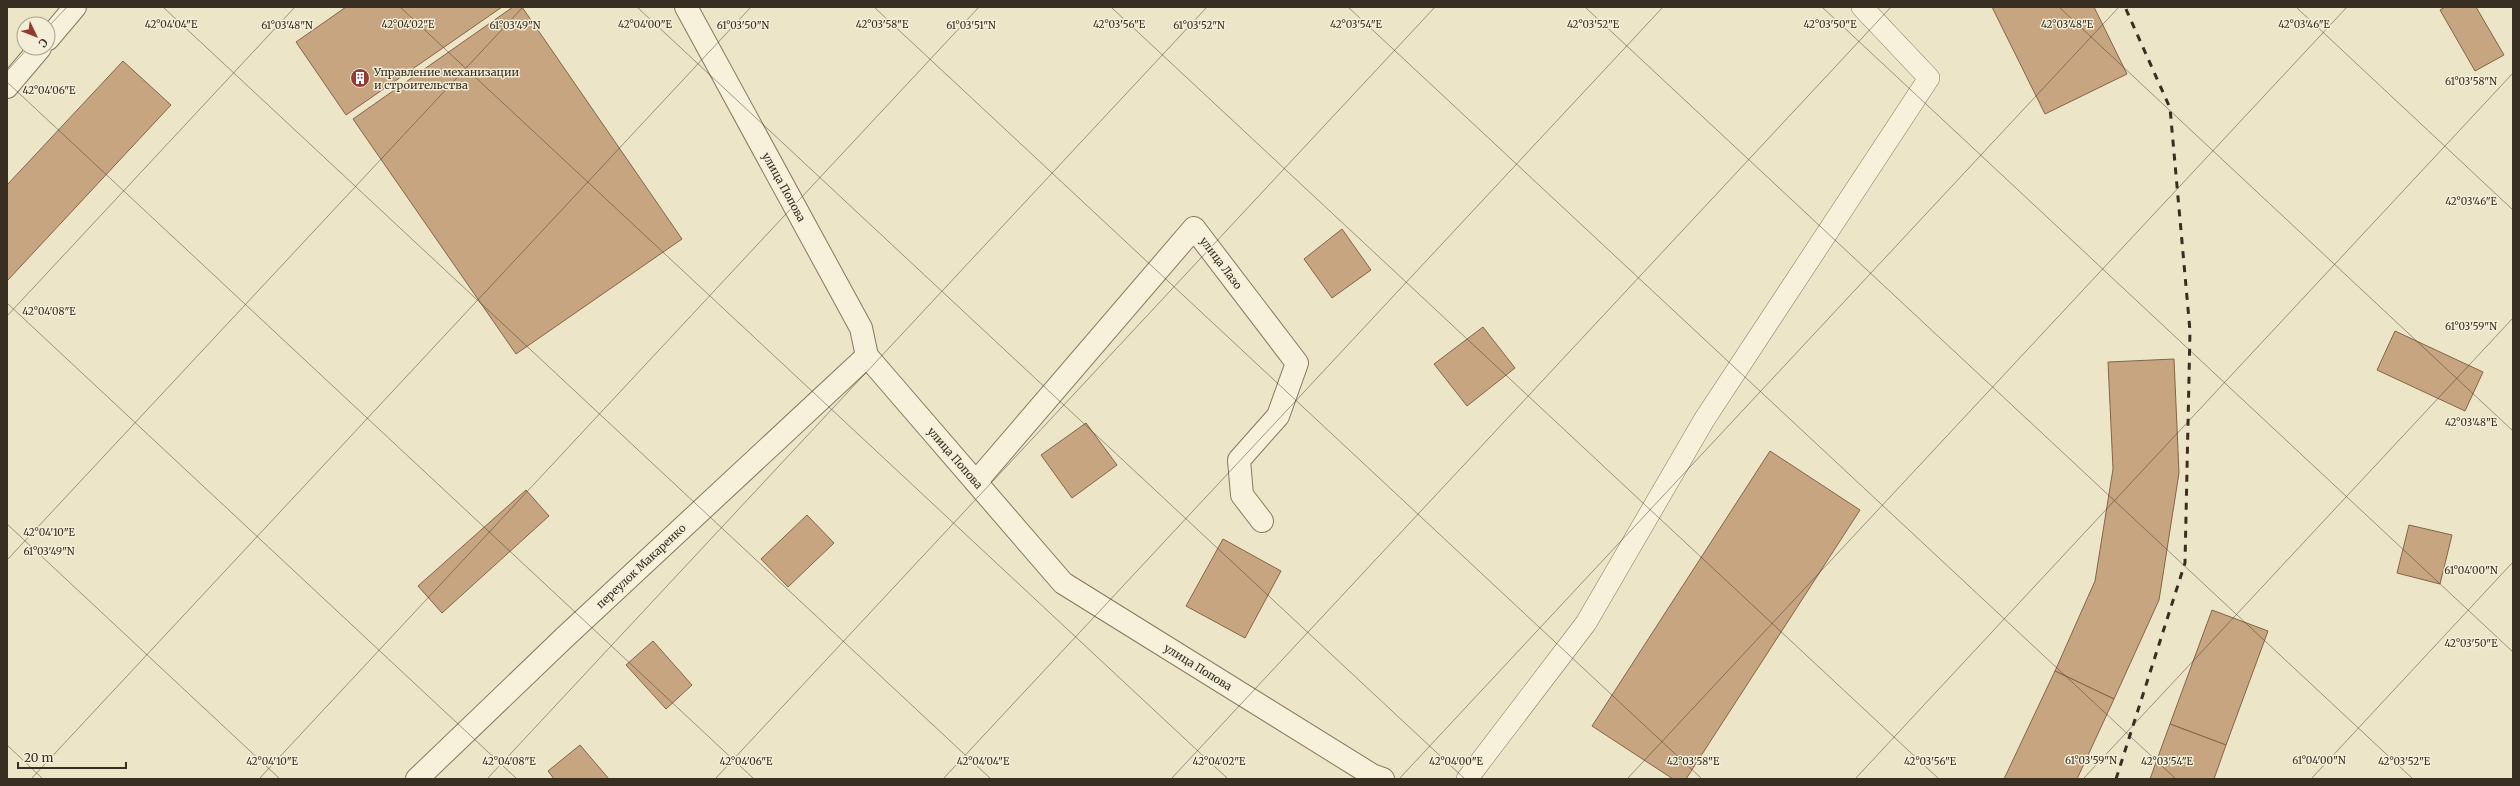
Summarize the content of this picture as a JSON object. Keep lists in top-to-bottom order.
{
  "streets": {
    "street": ["улица Попова", "улица Лазо", "переулок Макаренко"]
  },
  "crossings": [
    ["улица Попова", "улица Лазо"],
    ["улица Попова", "переулок Макаренко"]
  ],
  "places": {
    "building": ["Управление механизации и строительства"]
  },
  "scale_bar": "20 m",
  "north": "bottom right",
  "coordinates": [
    "42°03'46\"E",
    "42°04'04\"E",
    "42°04'02\"E",
    "42°04'00\"E",
    "42°03'58\"E",
    "42°03'56\"E",
    "42°03'54\"E",
    "42°03'52\"E",
    "42°03'50\"E",
    "42°03'48\"E",
    "61°03'52\"N",
    "61°03'48\"N",
    "61°03'49\"N",
    "61°03'50\"N",
    "61°03'51\"N",
    "61°03'58\"N",
    "42°04'06\"E",
    "42°04'08\"E",
    "61°03'59\"N",
    "42°04'10\"E",
    "61°04'00\"N"
  ]
}
